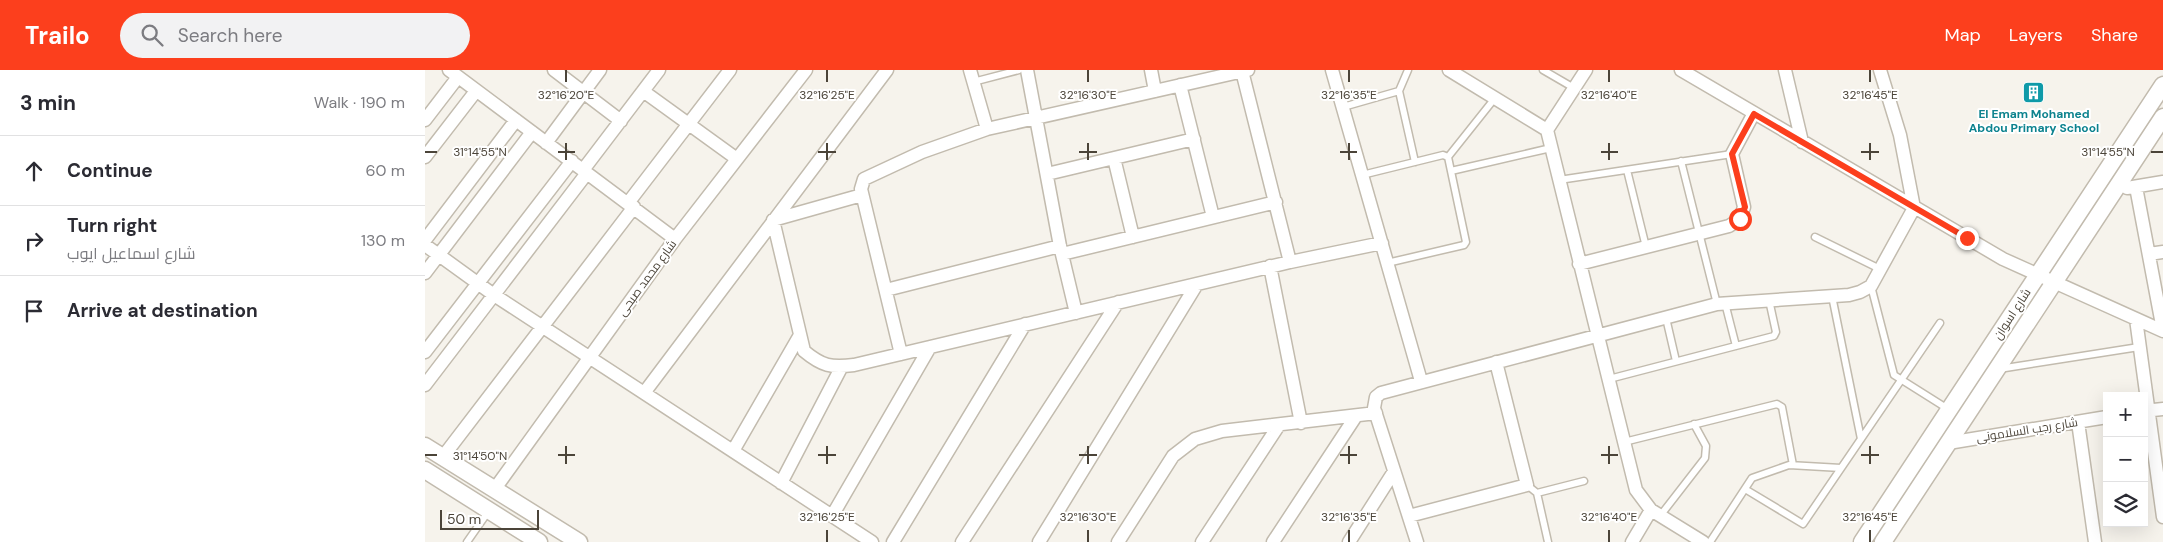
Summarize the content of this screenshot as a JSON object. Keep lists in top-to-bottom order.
{
  "streets": {
    "street": ["شارع محمد صبحى", "شارع اسوان", "شارع رجب السلامونى"]
  },
  "crossings": [
    ["شارع اسوان", "شارع رجب السلامونى"]
  ],
  "places": {
    "building": ["El Emam Mohamed Abdou Primary School"]
  },
  "scale_bar": "50 m",
  "page": {
    "header": "Trailo",
    "search": "Search here",
    "nav": ["Map", "Layers", "Share"],
    "heading": ["3 min", "Walk · 190 m"],
    "list": [
      ["Continue", "60 m"],
      ["Turn right", "شارع اسماعيل ايوب", "130 m"],
      "Arrive at destination"
    ],
    "map_buttons": ["+", "−"],
    "scale": "50 m"
  },
  "coordinates": [
    "32°16'20\"E",
    "32°16'25\"E",
    "32°16'30\"E",
    "32°16'35\"E",
    "32°16'40\"E",
    "32°16'45\"E",
    "31°14'55\"N",
    "31°14'50\"N"
  ]
}
